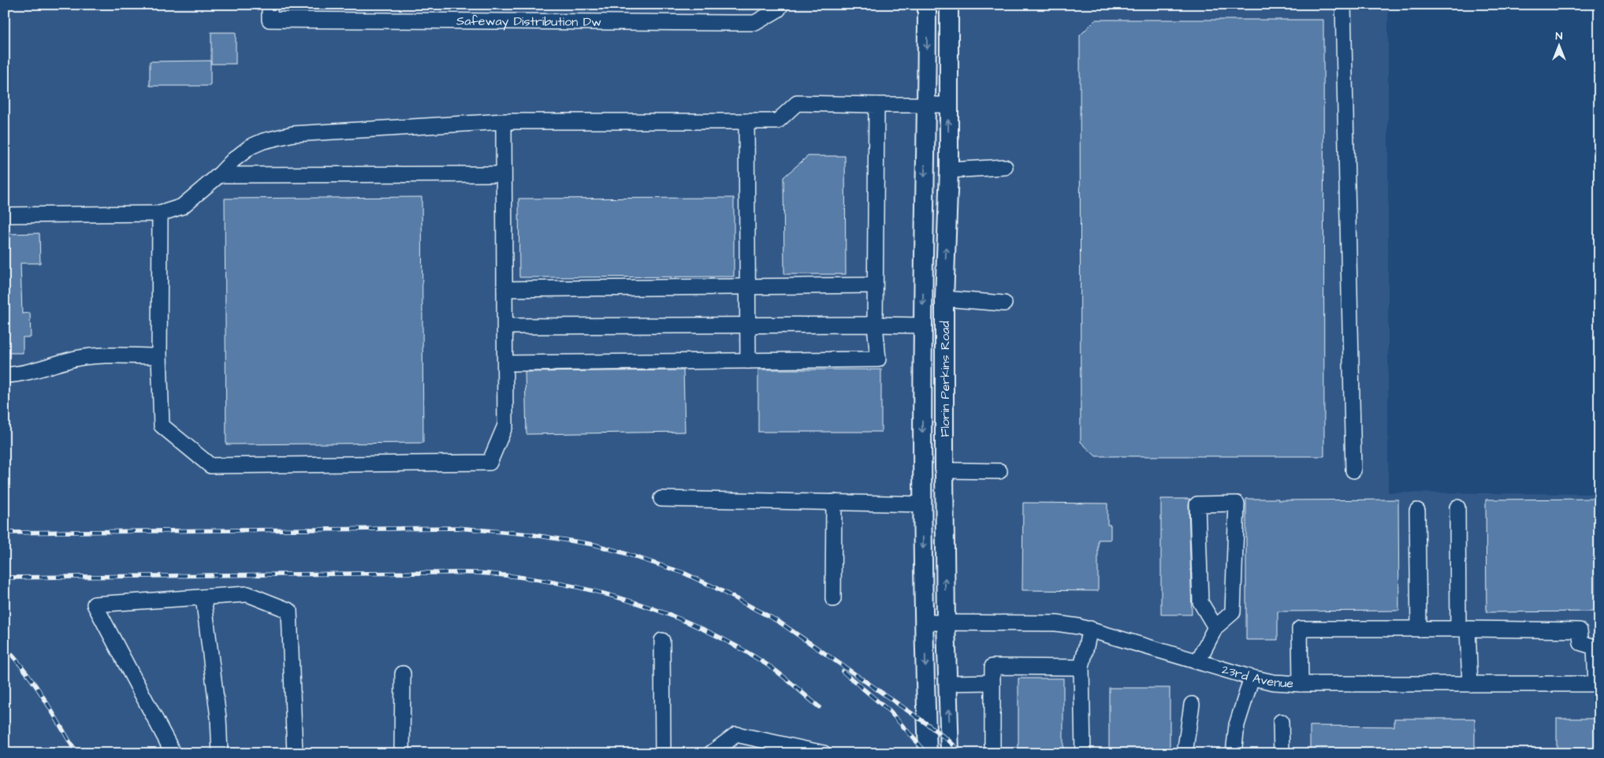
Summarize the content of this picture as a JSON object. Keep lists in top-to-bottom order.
{
  "streets": {
    "main road": ["Florin Perkins Road"],
    "street": ["Safeway Distribution Dw", "23rd Avenue"]
  },
  "crossings": [
    ["Florin Perkins Road", "23rd Avenue"]
  ],
  "north": "top"
}
